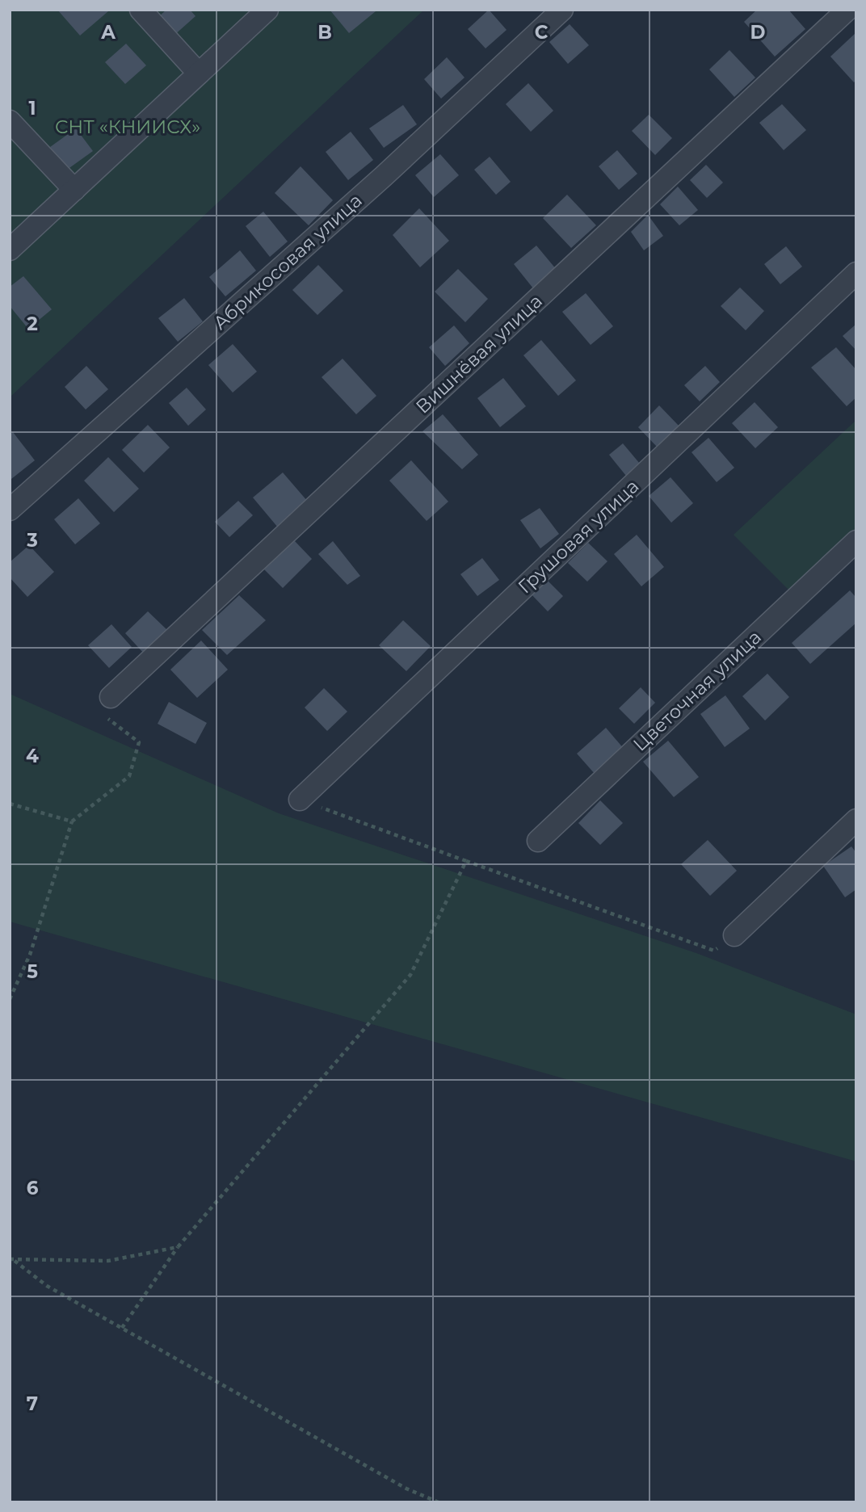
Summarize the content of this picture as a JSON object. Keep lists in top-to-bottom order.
{
  "streets": {
    "street": [
      "Абрикосовая улица",
      "Вишнёвая улица",
      "Грушовая улица",
      "Цветочная улица"
    ]
  },
  "parks": ["СНТ «КНИИСХ»"],
  "grid": {
    "columns": [
      "A",
      "B",
      "C",
      "D"
    ],
    "rows": [
      "1",
      "2",
      "3",
      "4",
      "5",
      "6",
      "7"
    ]
  }
}
